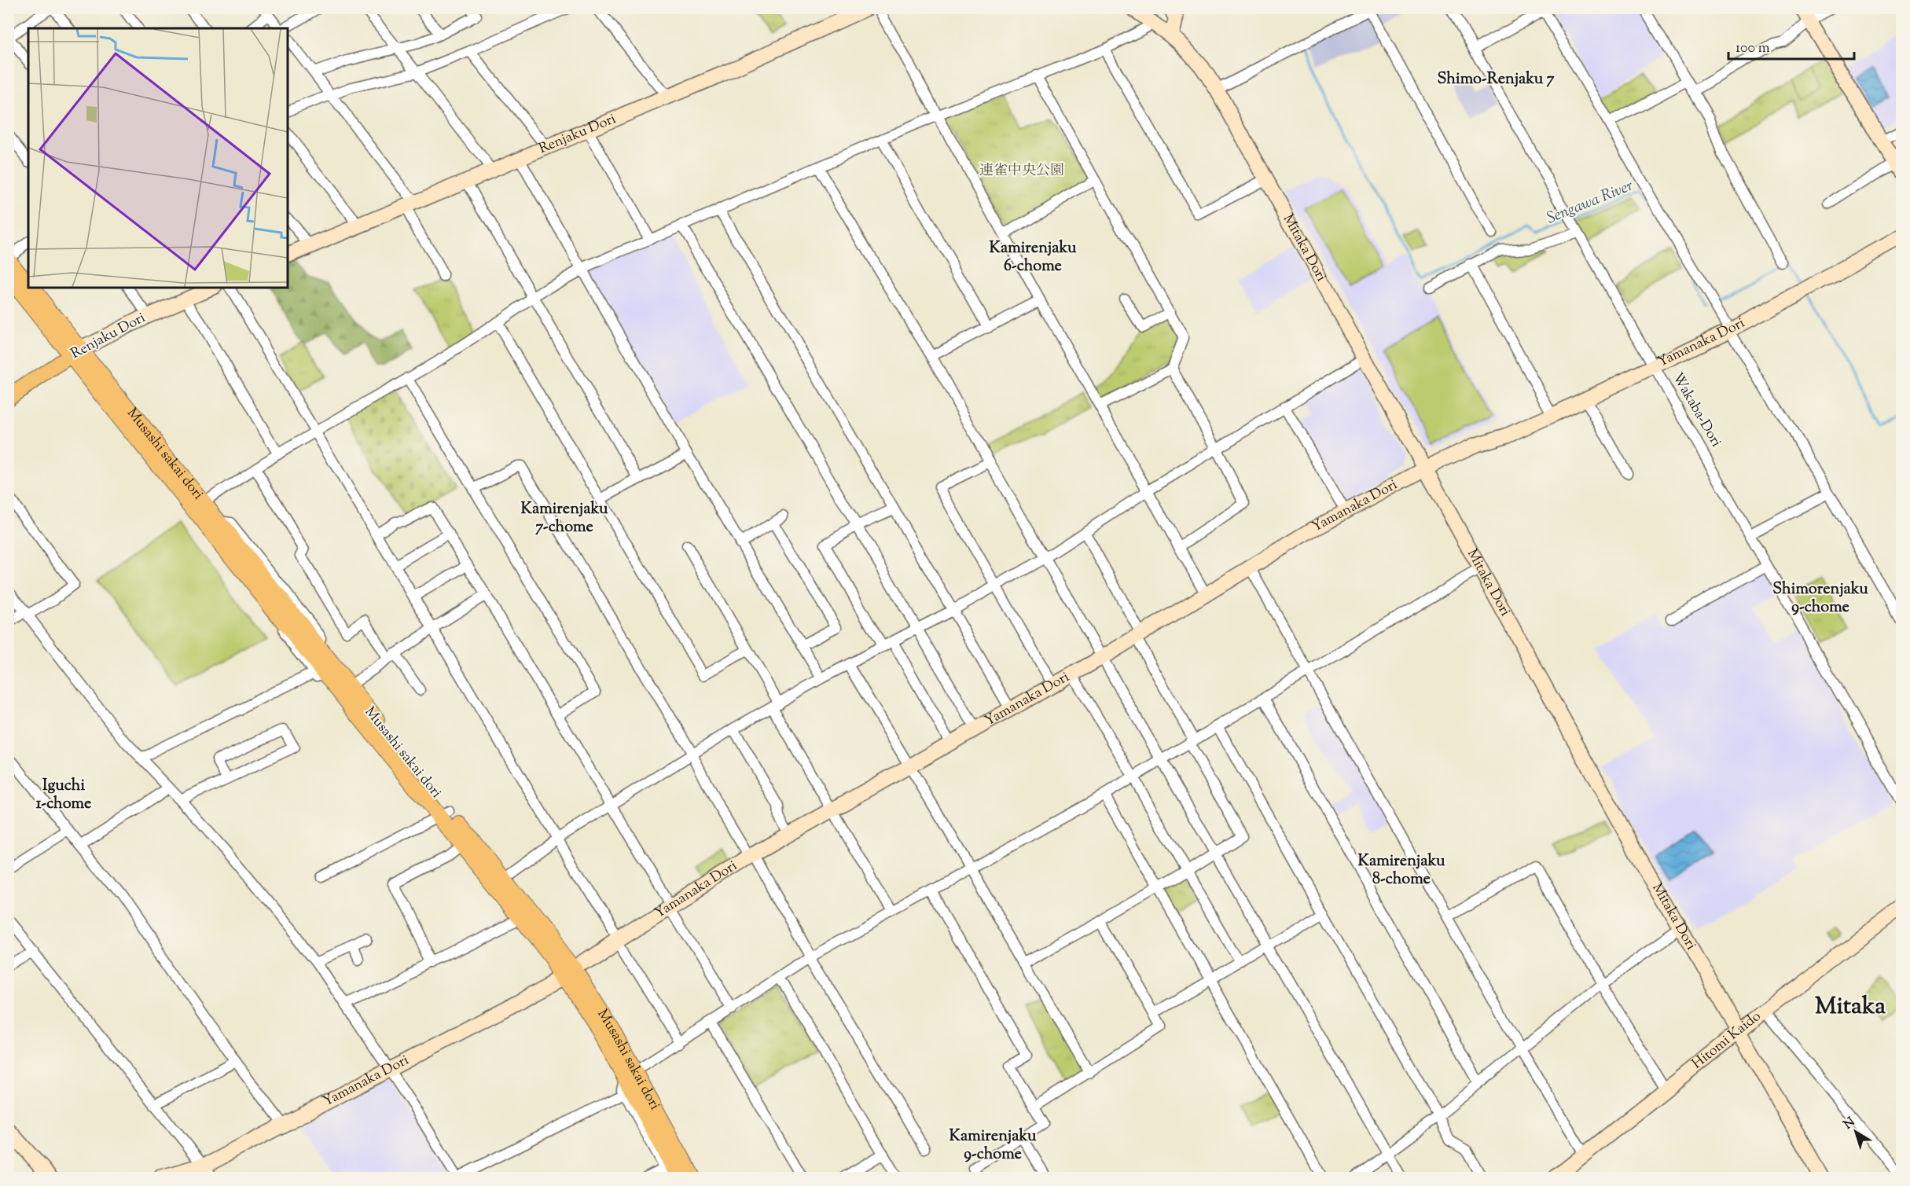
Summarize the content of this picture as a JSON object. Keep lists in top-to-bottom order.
{
  "streets": {
    "main road": [
      "Renjaku Dori",
      "Mitaka Dori",
      "Yamanaka Dori",
      "Musashi sakai dori",
      "Hitomi Kaido"
    ],
    "street": ["Wakaba-Dori"]
  },
  "crossings": [
    ["Renjaku Dori", "Musashi sakai dori"],
    ["Mitaka Dori", "Yamanaka Dori"],
    ["Mitaka Dori", "Hitomi Kaido"],
    ["Yamanaka Dori", "Wakaba-Dori"],
    ["Yamanaka Dori", "Musashi sakai dori"]
  ],
  "districts": [
    "Shimo-Renjaku 7",
    "Kamirenjaku 6-chome",
    "Kamirenjaku 7-chome",
    "Shimorenjaku 9-chome",
    "Iguchi 1-chome",
    "Kamirenjaku 8-chome",
    "Mitaka",
    "Kamirenjaku 9-chome"
  ],
  "water": ["Sengawa River"],
  "parks": ["連雀中央公園"],
  "scale_bar": "100 m",
  "north": "top left"
}
